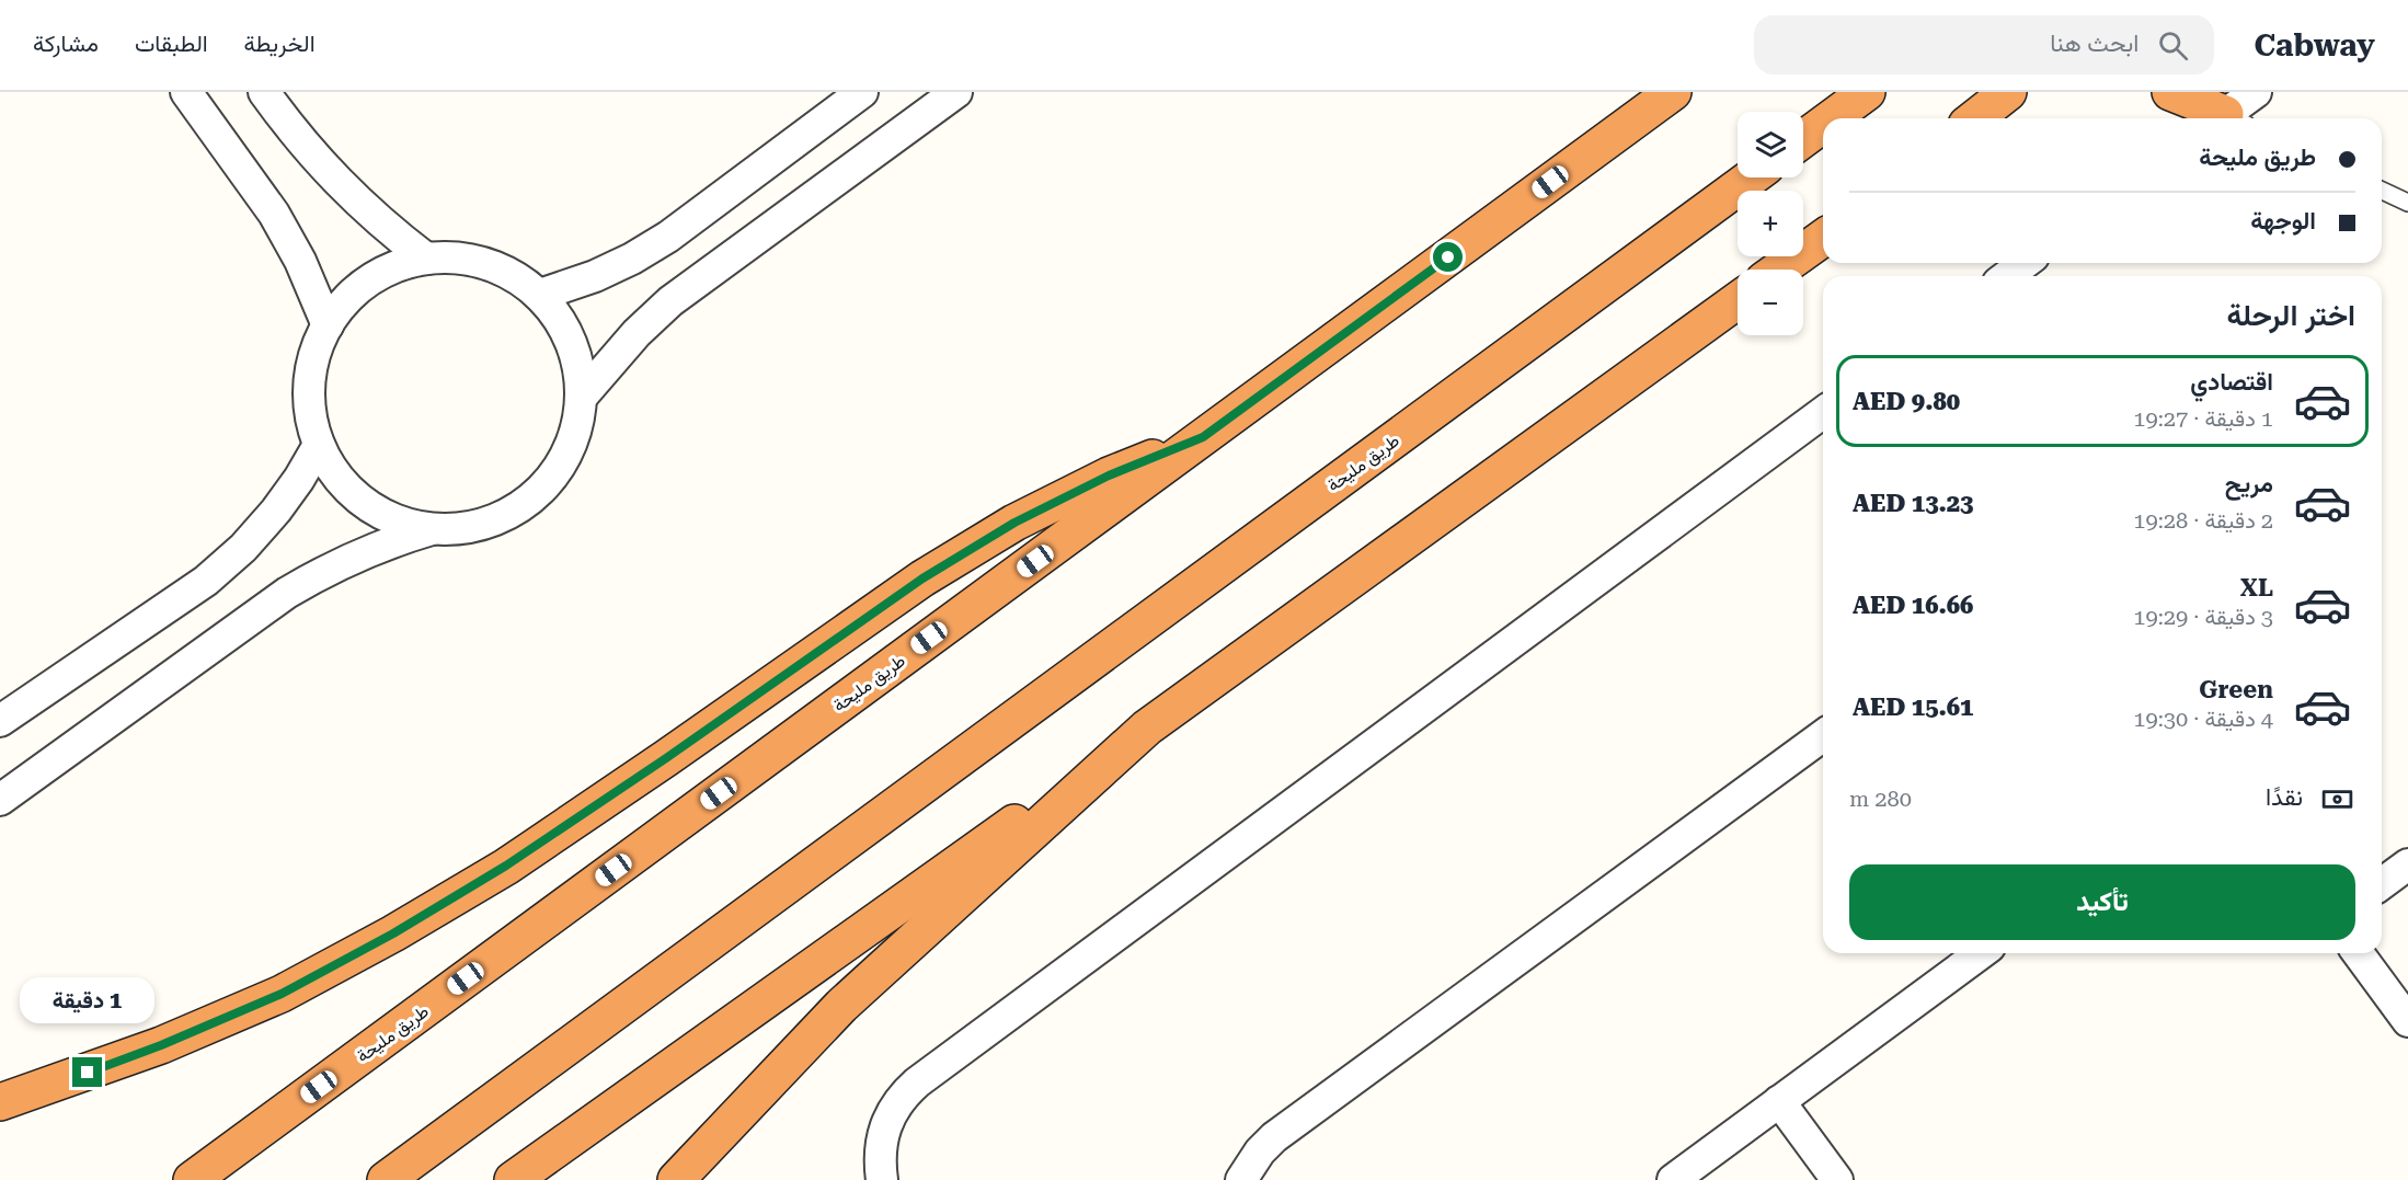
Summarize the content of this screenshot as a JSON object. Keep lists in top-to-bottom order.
{
  "streets": {
    "highway": ["طريق مليحة"]
  },
  "page": {
    "header": "Cabway",
    "search": "ابحث هنا",
    "nav": ["الخريطة", "الطبقات", "مشاركة"],
    "map_buttons": ["+", "−"],
    "banner": ["طريق مليحة", "الوجهة"],
    "heading": "اختر الرحلة",
    "list": [
      {
        "name": "اقتصادي",
        "note": "1 دقيقة · 19:27",
        "value": "AED 9.80"
      },
      {
        "name": "مريح",
        "note": "2 دقيقة · 19:28",
        "value": "AED 13.23"
      },
      {
        "name": "XL",
        "note": "3 دقيقة · 19:29",
        "value": "AED 16.66"
      },
      {
        "name": "Green",
        "note": "4 دقيقة · 19:30",
        "value": "AED 15.61"
      }
    ],
    "pay": ["نقدًا", "280 m"],
    "buttons": "تأكيد",
    "bubble": "1 دقيقة"
  }
}
